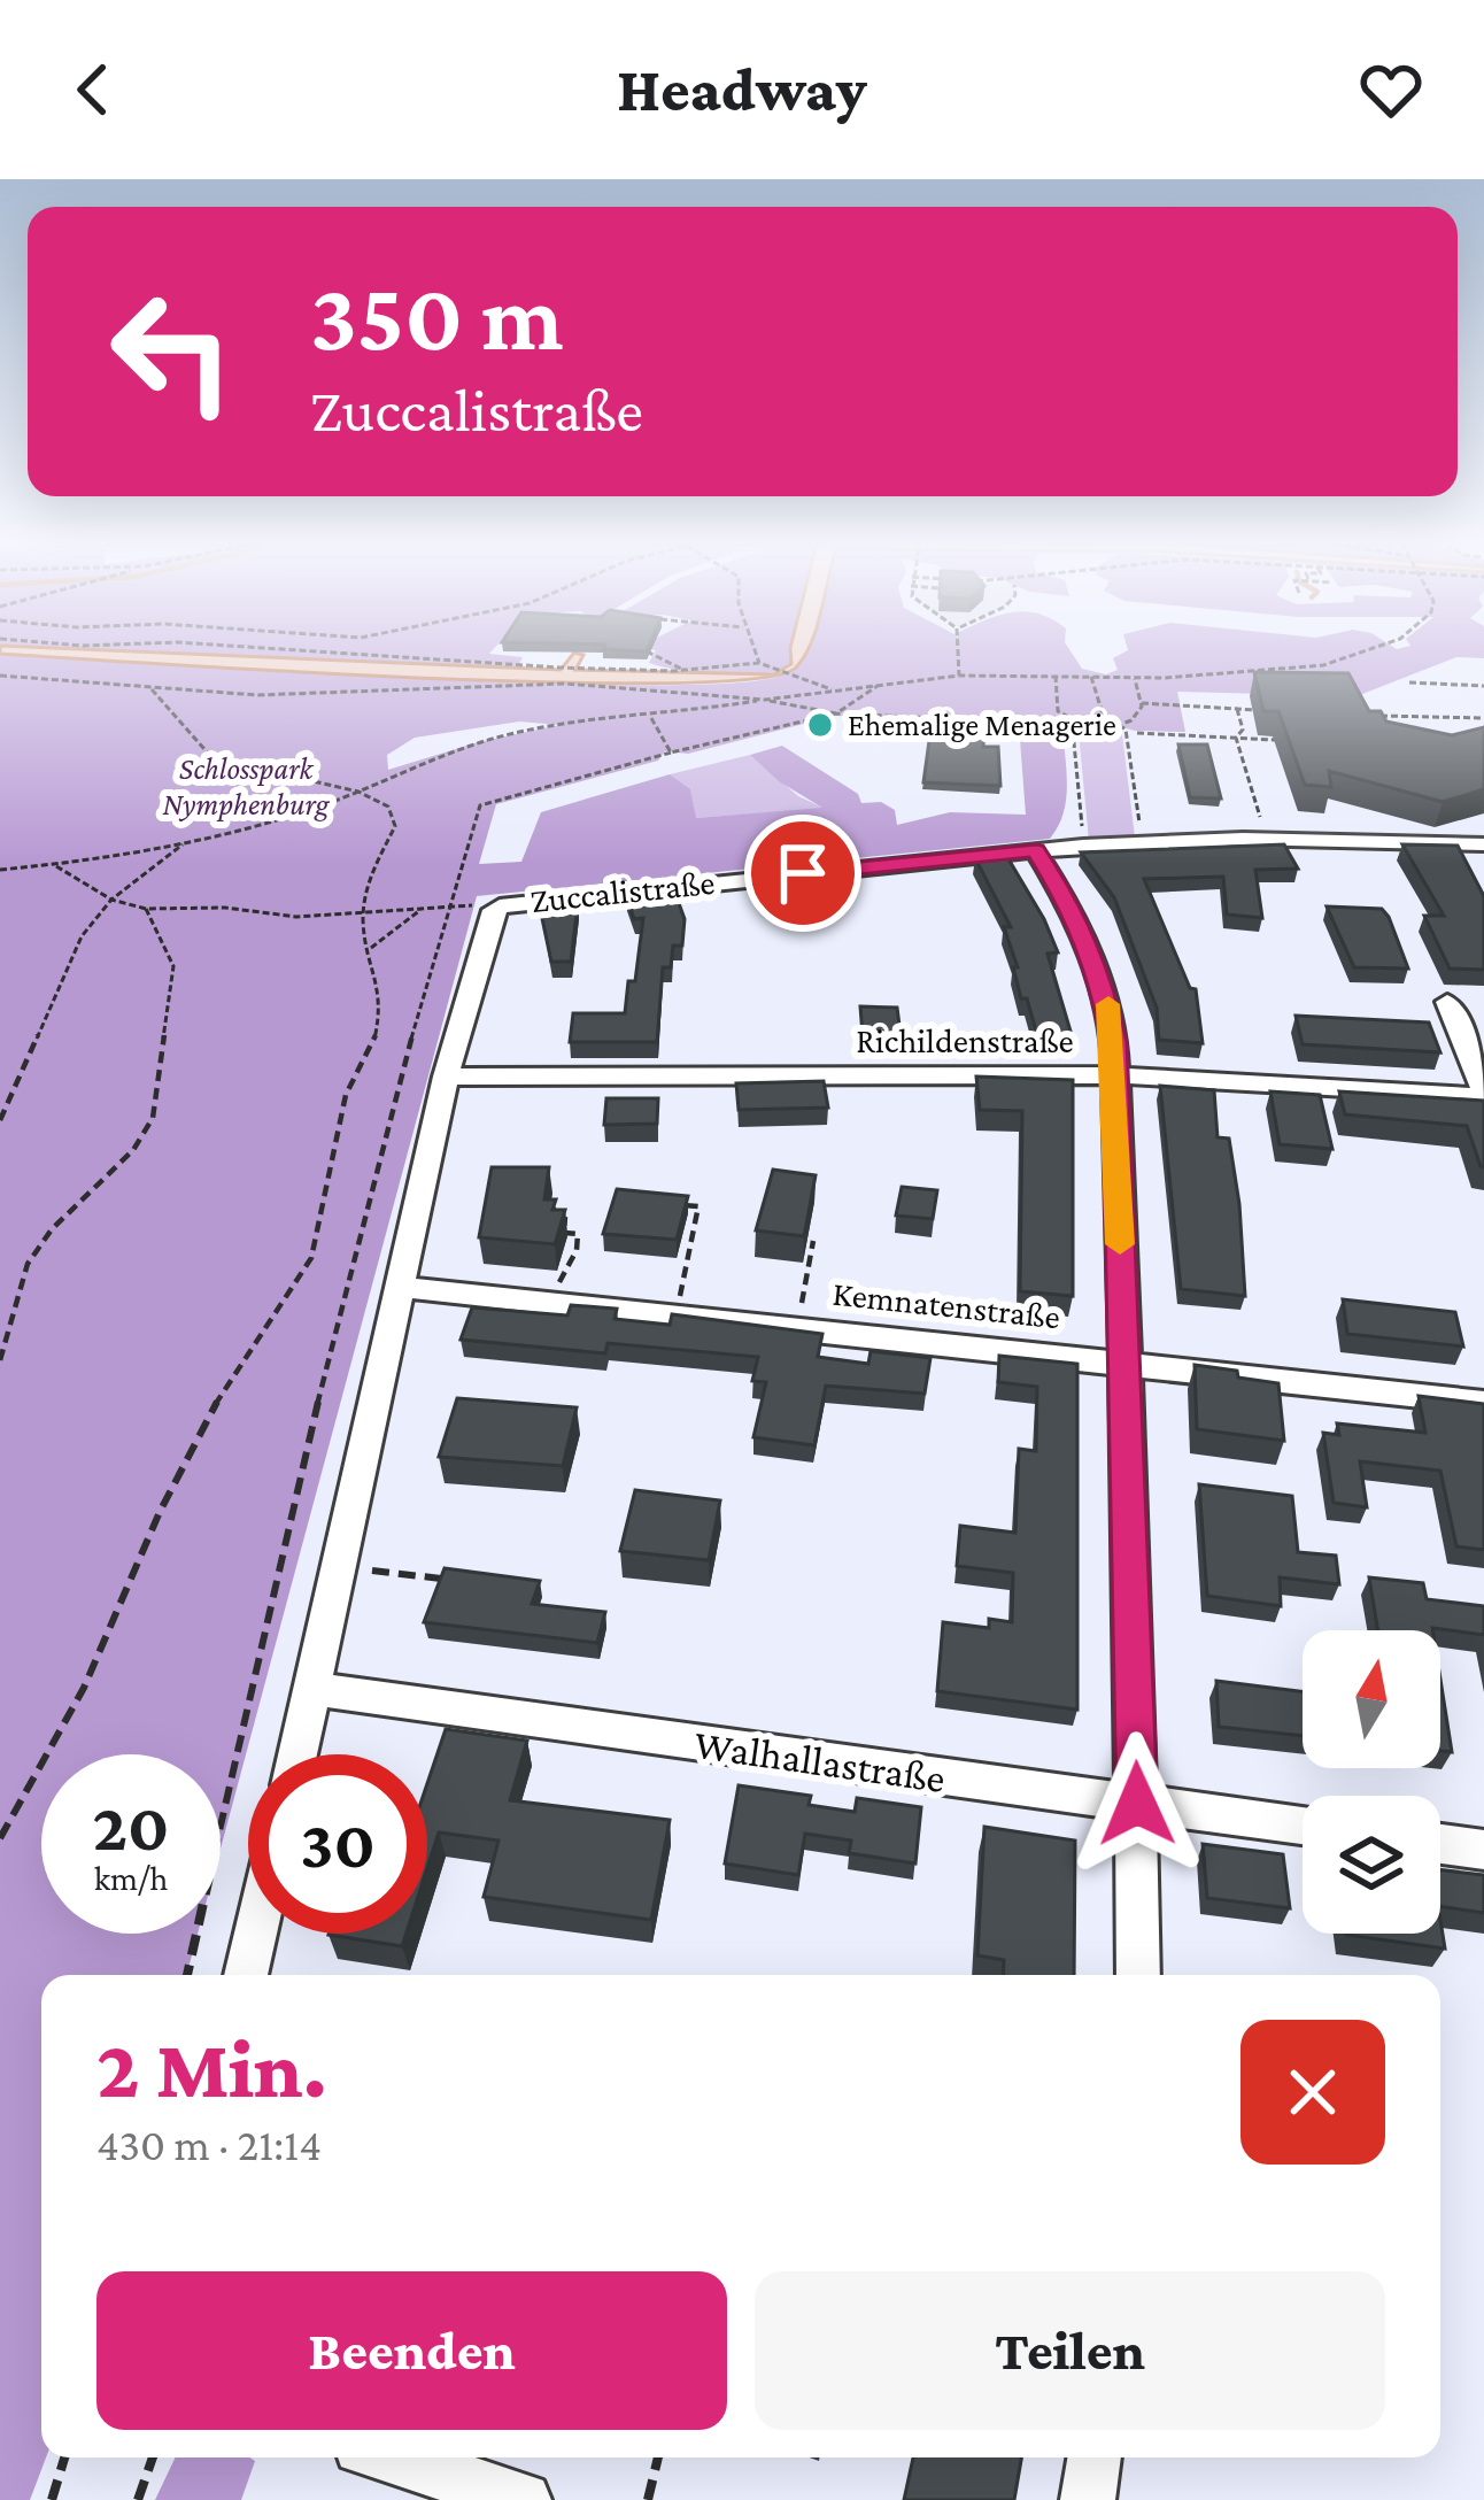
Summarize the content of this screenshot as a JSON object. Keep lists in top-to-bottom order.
{
  "streets": {
    "street": [
      "Zuccalistraße",
      "Richildenstraße",
      "Kemnatenstraße",
      "Walhallastraße"
    ]
  },
  "crossings": [
    ["Zuccalistraße", "Richildenstraße"],
    ["Zuccalistraße", "Kemnatenstraße"],
    ["Zuccalistraße", "Walhallastraße"]
  ],
  "parks": ["Schlosspark Nymphenburg"],
  "places": ["Ehemalige Menagerie"],
  "north": "top",
  "page": {
    "header": "Headway",
    "turn": ["350 m", "Zuccalistraße"],
    "speed": "20 km/h",
    "limit": "30",
    "heading": ["2 Min.", "430 m · 21:14"],
    "buttons": ["Beenden", "Teilen"]
  }
}
